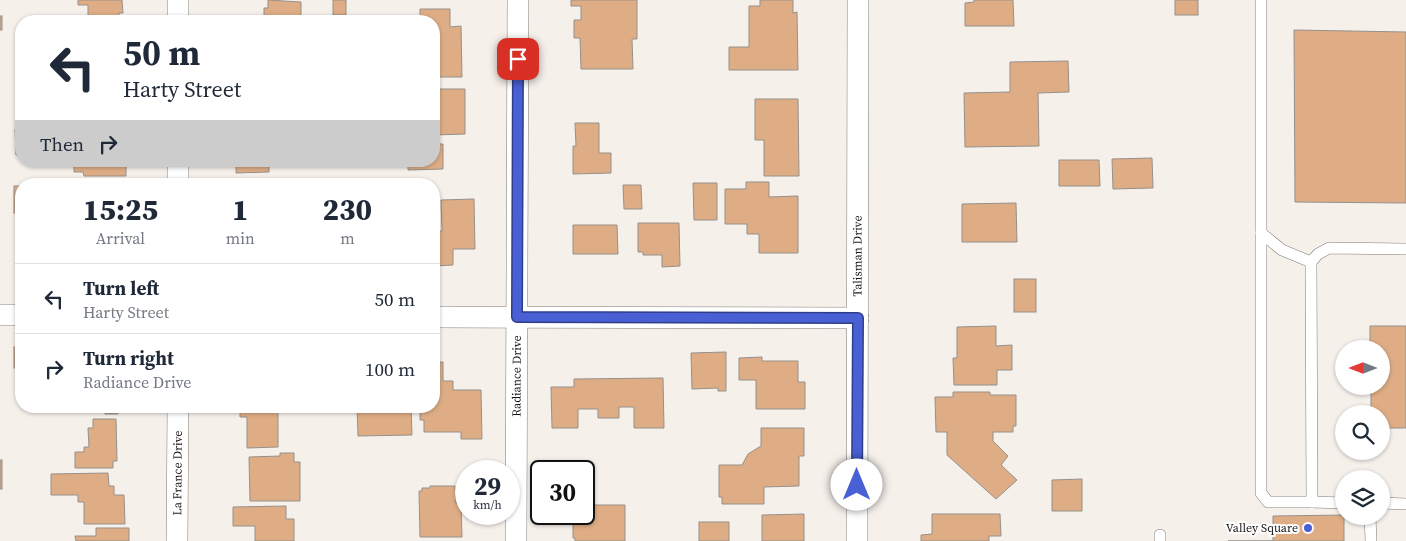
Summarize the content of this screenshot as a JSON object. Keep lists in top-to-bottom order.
{
  "streets": {
    "street": ["Talisman Drive", "Radiance Drive", "La France Drive"]
  },
  "places": ["Valley Square"],
  "north": "left",
  "page": {
    "turn": ["50 m", "Harty Street"],
    "then": "Then",
    "eta": [
      "15:25",
      "Arrival",
      "1",
      "min",
      "230",
      "m"
    ],
    "list": [
      {
        "name": "Turn left",
        "note": "Harty Street",
        "value": "50 m"
      },
      {
        "name": "Turn right",
        "note": "Radiance Drive",
        "value": "100 m"
      }
    ],
    "speed": "29 km/h",
    "limit": "30"
  }
}
